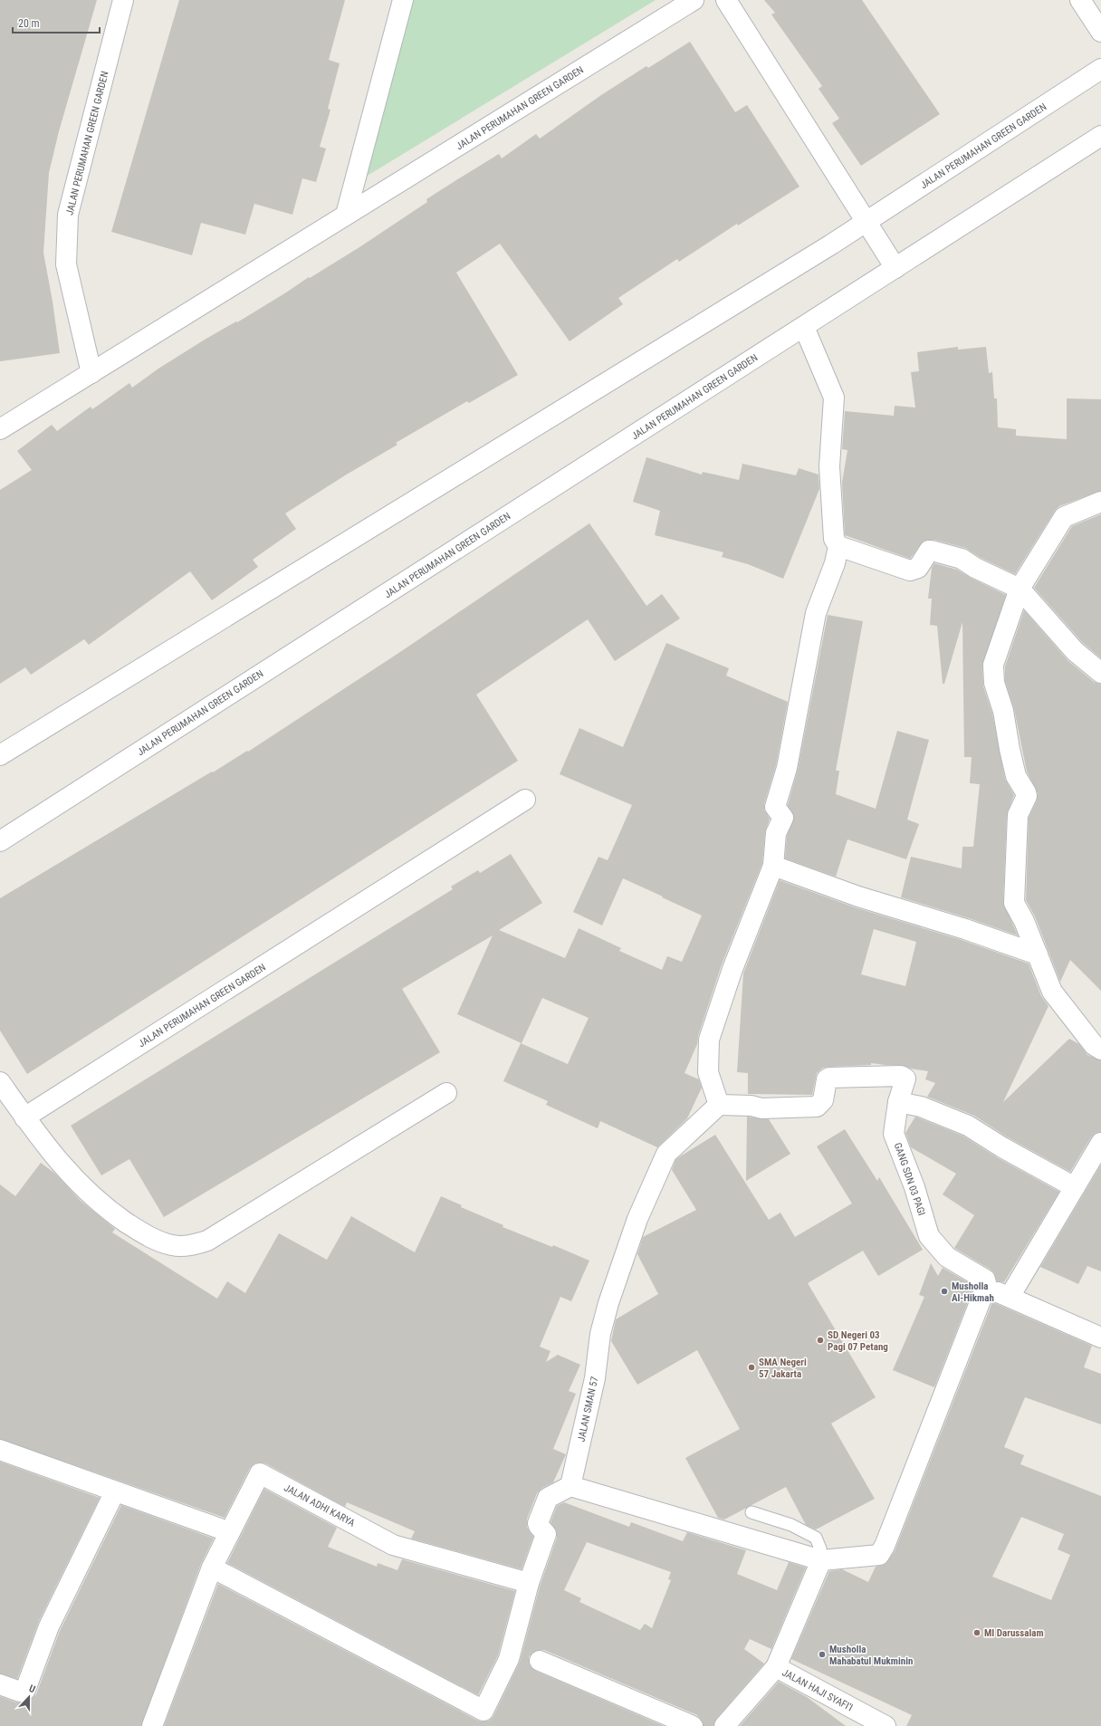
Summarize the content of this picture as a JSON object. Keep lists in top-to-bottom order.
{
  "streets": {
    "street": [
      "JALAN PERUMAHAN GREEN GARDEN",
      "GANG SDN 03 PAGI",
      "JALAN SMAN 57",
      "JALAN ADHI KARYA",
      "JALAN HAJI SYAFI'I"
    ]
  },
  "crossings": [
    ["GANG SDN 03 PAGI", "JALAN SMAN 57"]
  ],
  "places": [
    "Musholla Al-Hikmah",
    "SD Negeri 03 Pagi 07 Petang",
    "SMA Negeri 57 Jakarta",
    "MI Darussalam",
    "Musholla Mahabatul Mukminin"
  ],
  "scale_bar": "20 m",
  "north": "top"
}
